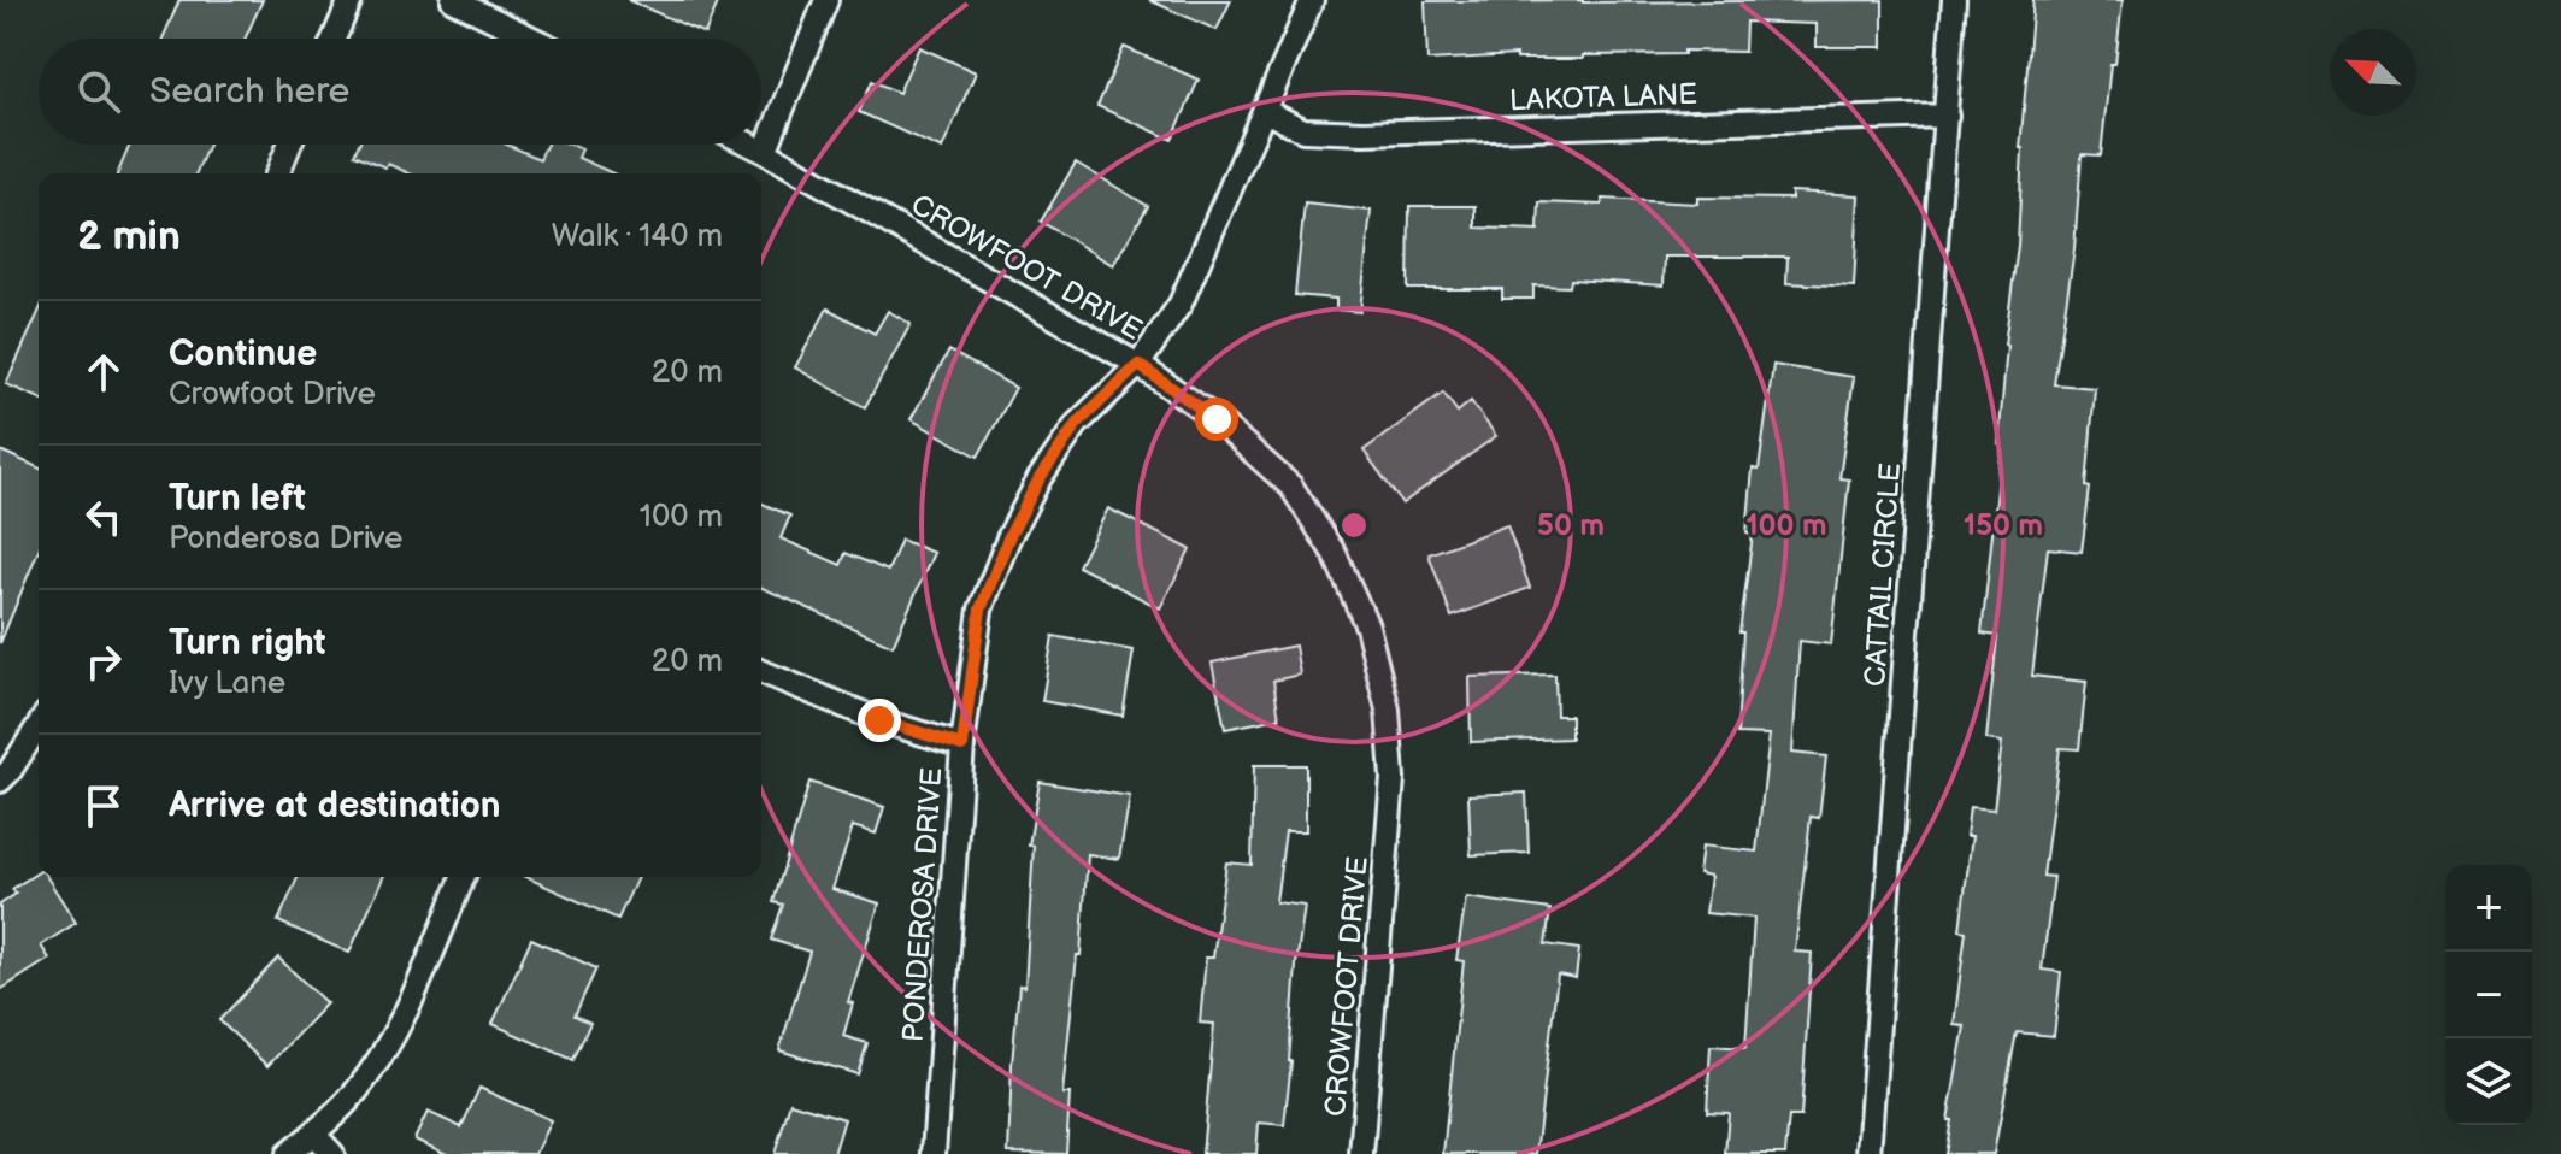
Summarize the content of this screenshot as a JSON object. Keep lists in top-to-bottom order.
{
  "streets": {
    "street": [
      "LAKOTA LANE",
      "CROWFOOT DRIVE",
      "CATTAIL CIRCLE",
      "PONDEROSA DRIVE"
    ]
  },
  "crossings": [
    ["LAKOTA LANE", "CATTAIL CIRCLE"],
    ["LAKOTA LANE", "PONDEROSA DRIVE"],
    ["CROWFOOT DRIVE", "PONDEROSA DRIVE"]
  ],
  "north": "top left",
  "page": {
    "search": "Search here",
    "heading": ["2 min", "Walk · 140 m"],
    "list": [
      ["Continue", "Crowfoot Drive", "20 m"],
      ["Turn left", "Ponderosa Drive", "100 m"],
      ["Turn right", "Ivy Lane", "20 m"],
      "Arrive at destination"
    ],
    "map_buttons": ["+", "−"]
  },
  "rings": ["50 m", "100 m", "150 m"]
}
